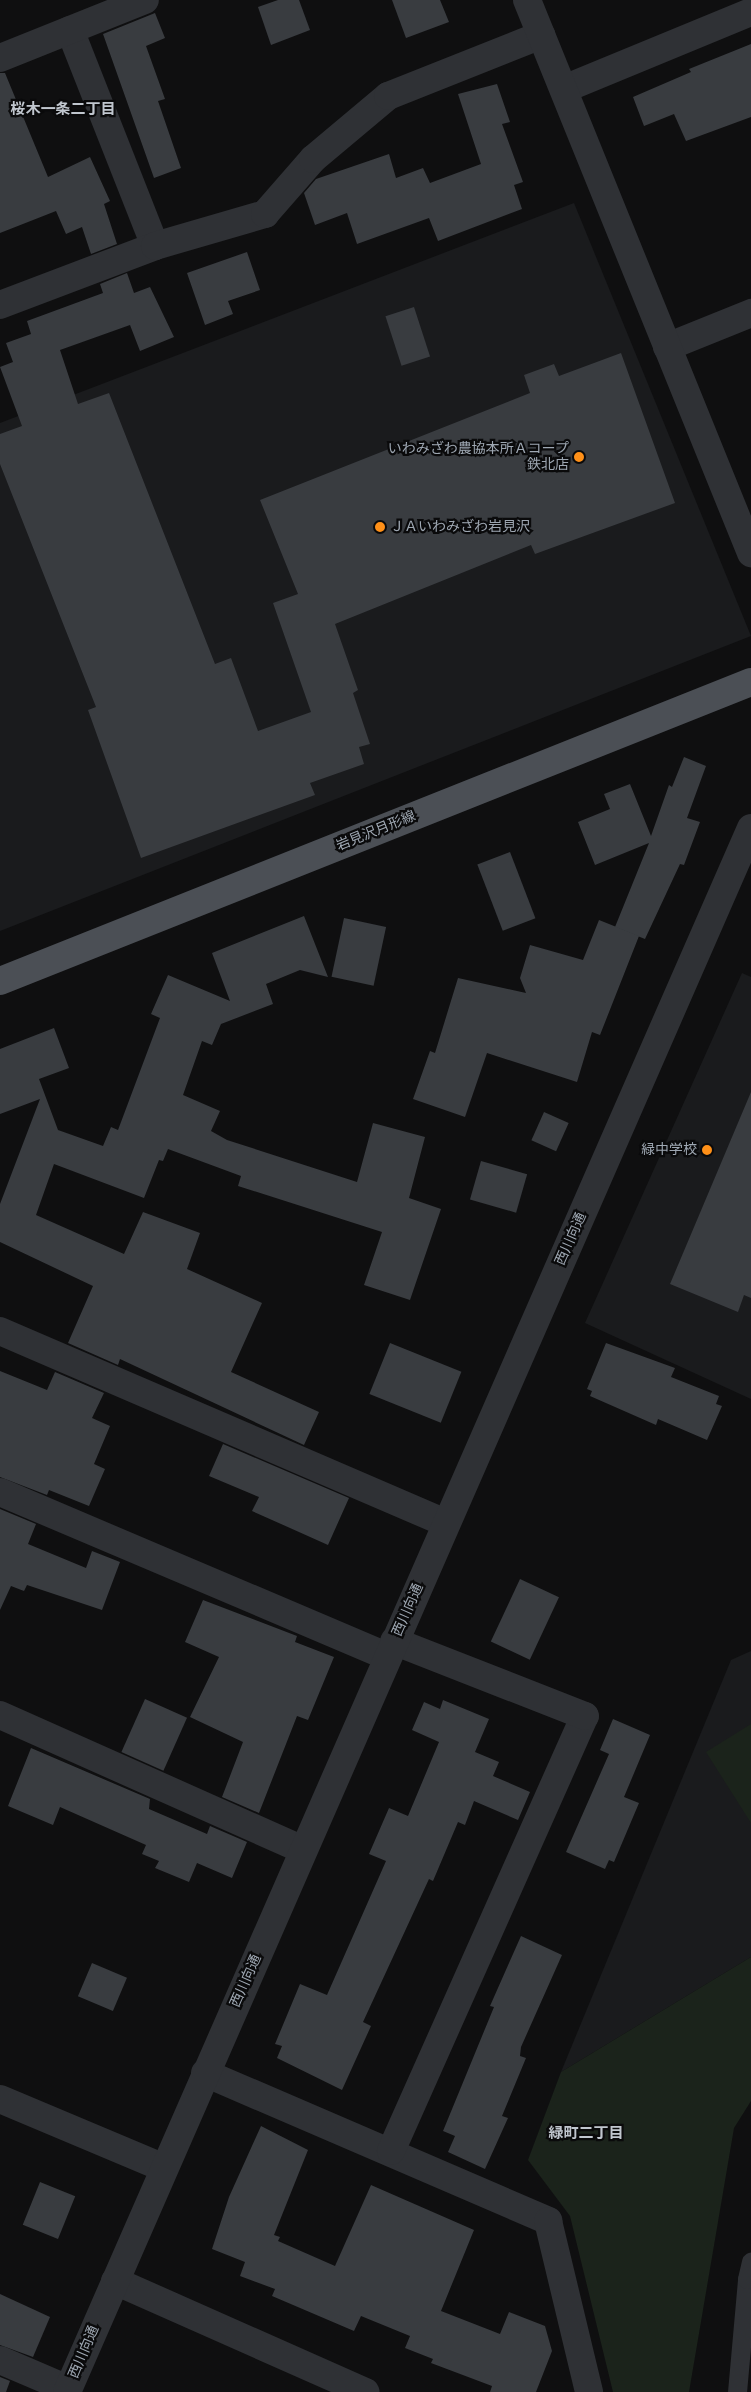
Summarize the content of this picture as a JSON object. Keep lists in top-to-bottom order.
{
  "streets": {
    "main road": ["岩見沢月形線"],
    "street": ["西川向通"]
  },
  "districts": ["桜木一条二丁目", "緑町二丁目"],
  "places": ["いわみざわ農協本所Ａコープ 鉄北店", "ＪＡいわみざわ岩見沢", "緑中学校"]
}
